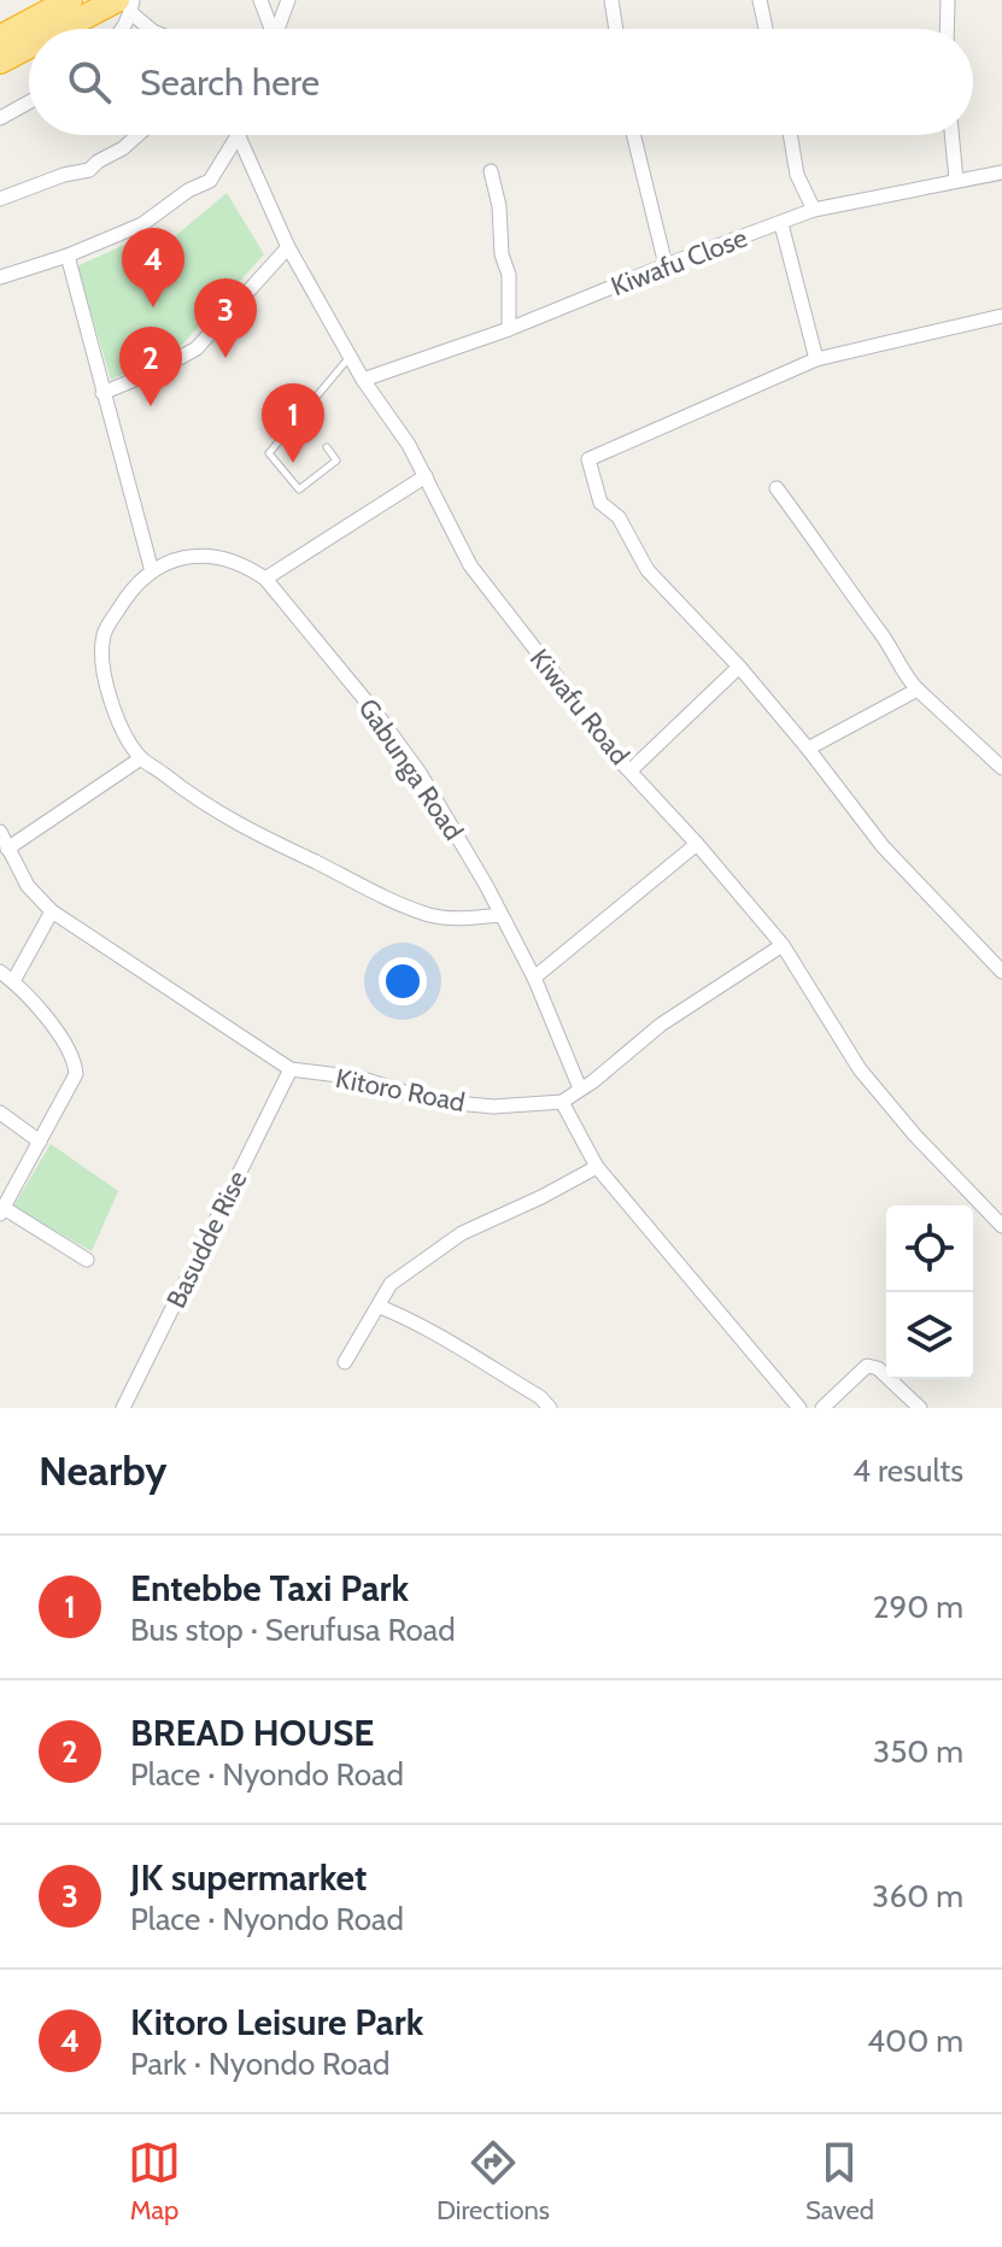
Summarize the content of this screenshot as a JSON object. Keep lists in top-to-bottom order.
{
  "streets": {
    "street": [
      "Kiwafu Close",
      "Kiwafu Road",
      "Gabunga Road",
      "Kitoro Road",
      "Basudde Rise"
    ]
  },
  "crossings": [
    ["Kiwafu Close", "Kiwafu Road"],
    ["Kitoro Road", "Basudde Rise"]
  ],
  "page": {
    "search": "Search here",
    "pins": [
      "4",
      "3",
      "2",
      "1"
    ],
    "heading": ["Nearby", "4 results"],
    "list": [
      {
        "mark": "1",
        "name": "Entebbe Taxi Park",
        "note": "Bus stop · Serufusa Road",
        "value": "290 m"
      },
      {
        "mark": "2",
        "name": "BREAD HOUSE",
        "note": "Place · Nyondo Road",
        "value": "350 m"
      },
      {
        "mark": "3",
        "name": "JK supermarket",
        "note": "Place · Nyondo Road",
        "value": "360 m"
      },
      {
        "mark": "4",
        "name": "Kitoro Leisure Park",
        "note": "Park · Nyondo Road",
        "value": "400 m"
      }
    ],
    "nav": ["Map", "Directions", "Saved"]
  }
}
